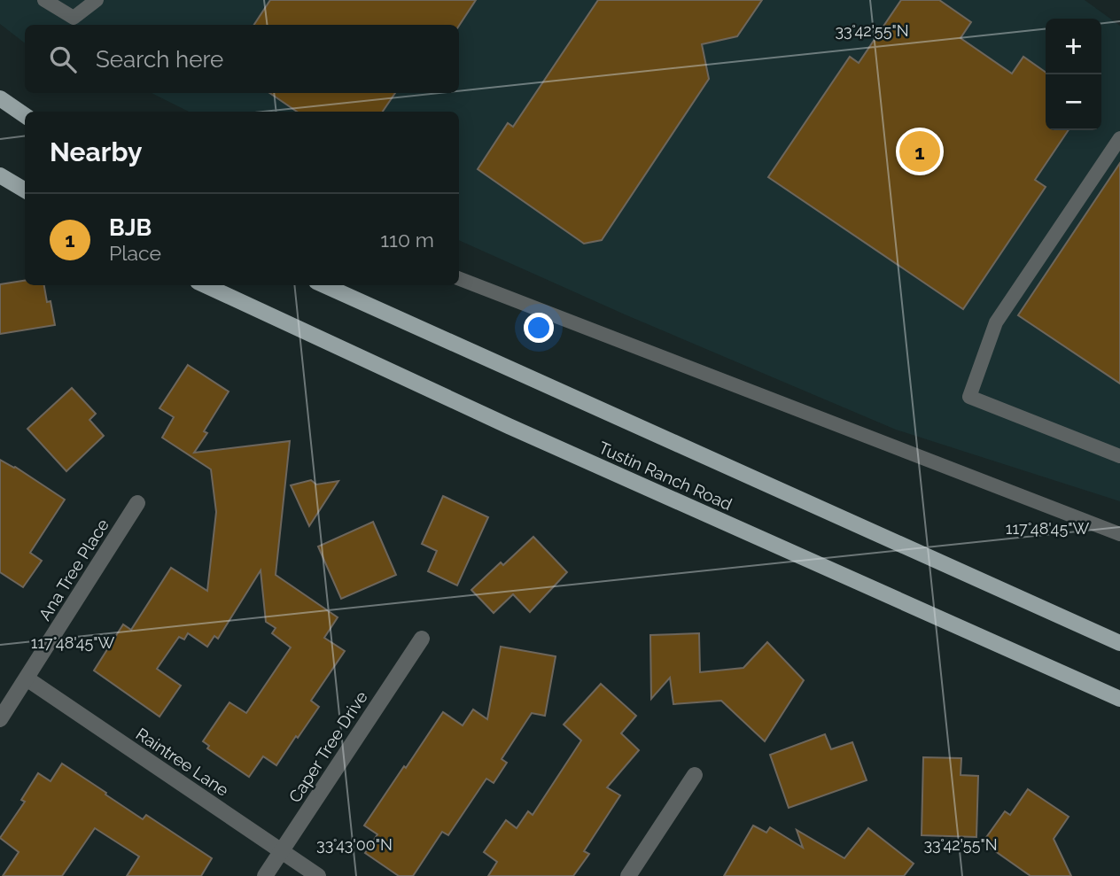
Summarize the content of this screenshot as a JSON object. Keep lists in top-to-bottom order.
{
  "streets": {
    "main road": ["Tustin Ranch Road"],
    "street": ["Ana Tree Place", "Caper Tree Drive", "Raintree Lane"]
  },
  "crossings": [
    ["Ana Tree Place", "Raintree Lane"],
    ["Caper Tree Drive", "Raintree Lane"]
  ],
  "page": {
    "map_buttons": ["+", "−"],
    "search": "Search here",
    "heading": "Nearby",
    "pins": "1",
    "list": [
      {
        "mark": "1",
        "name": "BJB",
        "note": "Place",
        "value": "110 m"
      }
    ]
  },
  "coordinates": ["33°42'55\"N", "117°48'45\"W", "33°43'00\"N"]
}
